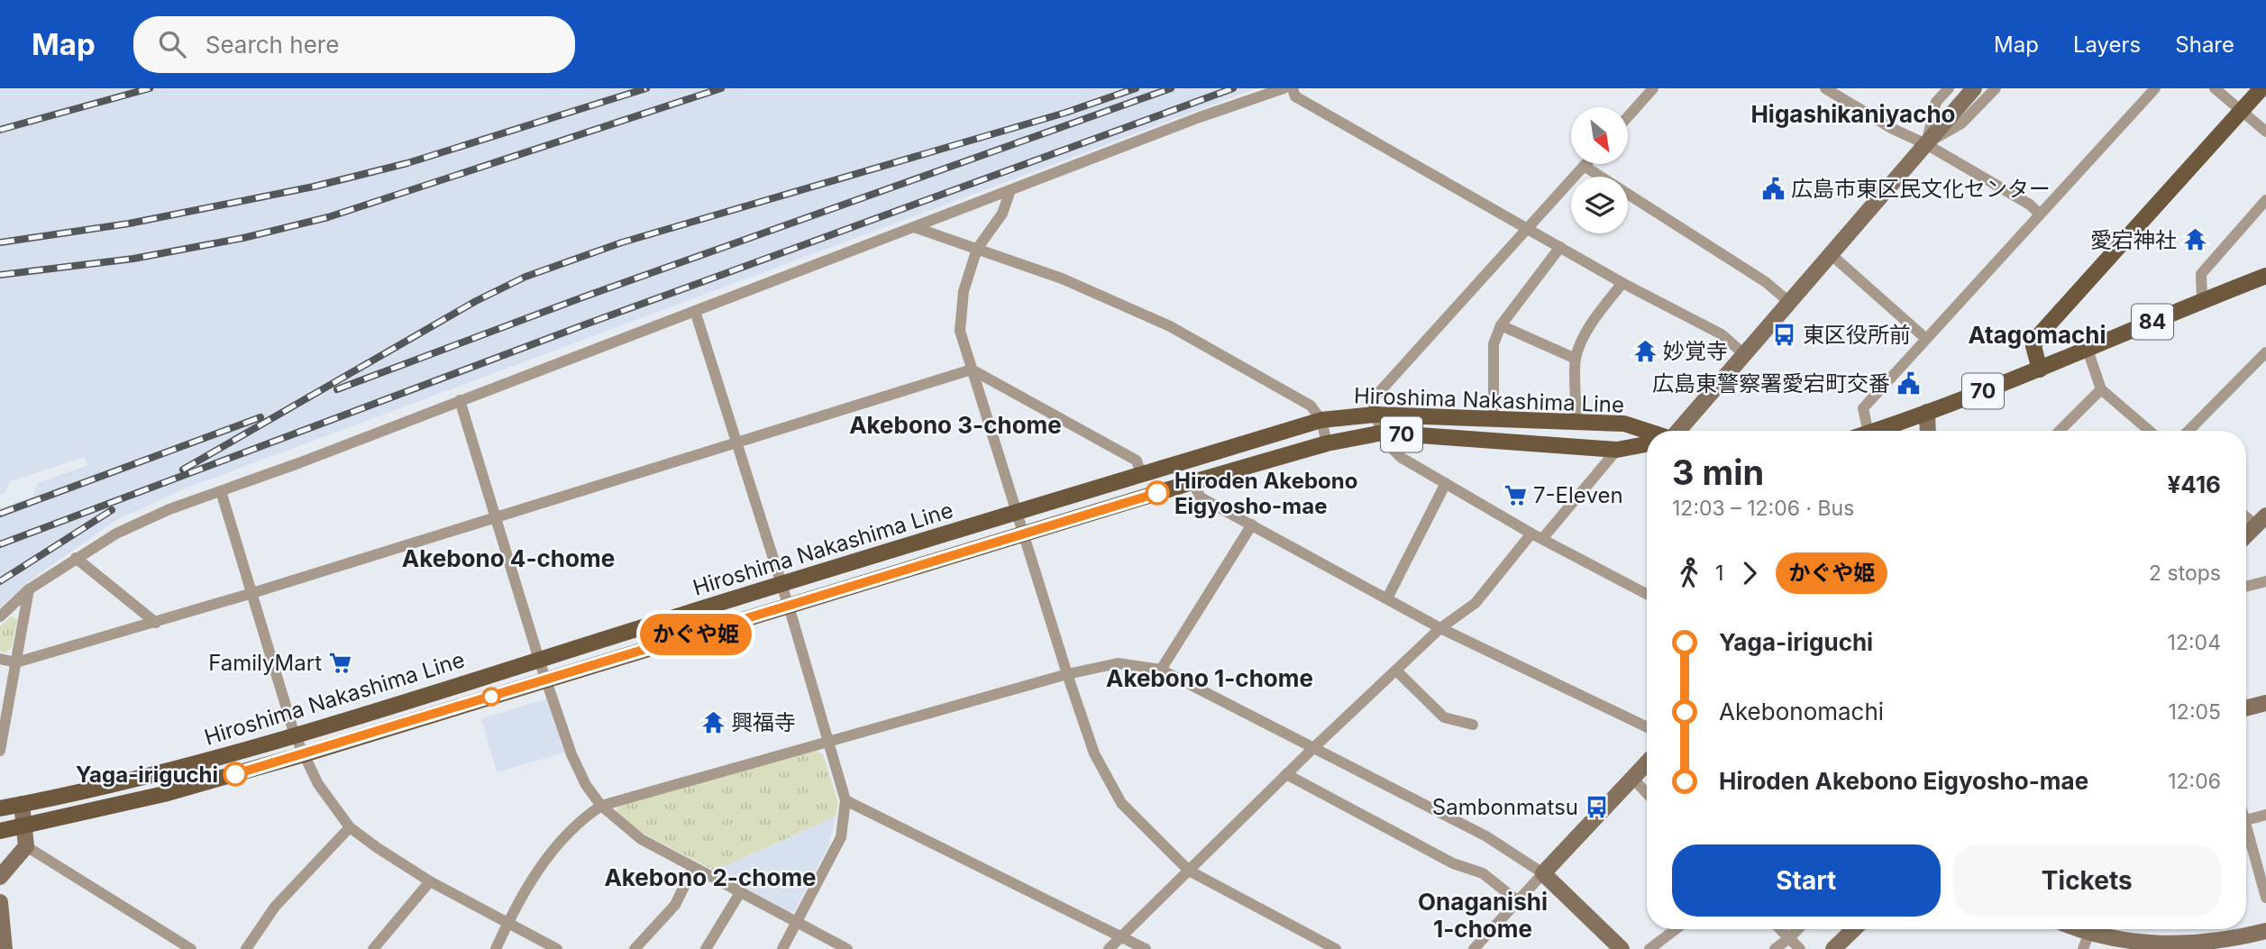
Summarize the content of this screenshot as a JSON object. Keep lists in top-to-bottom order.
{
  "streets": {
    "main road": ["84", "70", "Hiroshima Nakashima Line"]
  },
  "crossings": [
    ["84", "70"]
  ],
  "districts": [
    "Higashikaniyacho",
    "Atagomachi",
    "Akebono 3-chome",
    "Akebono 4-chome",
    "Akebono 1-chome",
    "Akebono 2-chome",
    "Onaganishi 1-chome"
  ],
  "places": {
    "public building": ["広島市東区民文化センター", "広島東警察署愛宕町交番"],
    "temple": ["愛宕神社", "妙覚寺", "興福寺"],
    "bus stop": ["東区役所前", "Sambonmatsu"],
    "other": ["Hiroden Akebono Eigyosho-mae", "Yaga-iriguchi"],
    "supermarket": ["7-Eleven", "FamilyMart"]
  },
  "lines": ["bus line かぐや姫"],
  "north": "bottom right",
  "page": {
    "header": "Map",
    "search": "Search here",
    "nav": ["Map", "Layers", "Share"],
    "on_map": "かぐや姫",
    "heading": ["3 min", "12:03 – 12:06 · Bus", "¥416"],
    "legs": ["1", "かぐや姫", "2 stops"],
    "list": [
      {
        "name": "Yaga-iriguchi",
        "value": "12:04"
      },
      {
        "name": "Akebonomachi",
        "value": "12:05"
      },
      {
        "name": "Hiroden Akebono Eigyosho-mae",
        "value": "12:06"
      }
    ],
    "buttons": ["Start", "Tickets"]
  }
}
